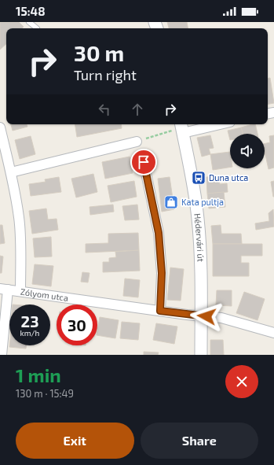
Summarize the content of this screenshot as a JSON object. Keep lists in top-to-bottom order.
{
  "streets": {
    "street": ["Hédervári út", "Zólyom utca"]
  },
  "crossings": [
    ["Hédervári út", "Zólyom utca"]
  ],
  "places": {
    "bus stop": ["Duna utca"],
    "shop": ["Kata pultja"]
  },
  "page": {
    "status": "15:48",
    "turn": ["30 m", "Turn right"],
    "speed": "23 km/h",
    "limit": "30",
    "heading": ["1 min", "130 m · 15:49"],
    "buttons": ["Exit", "Share"]
  }
}
